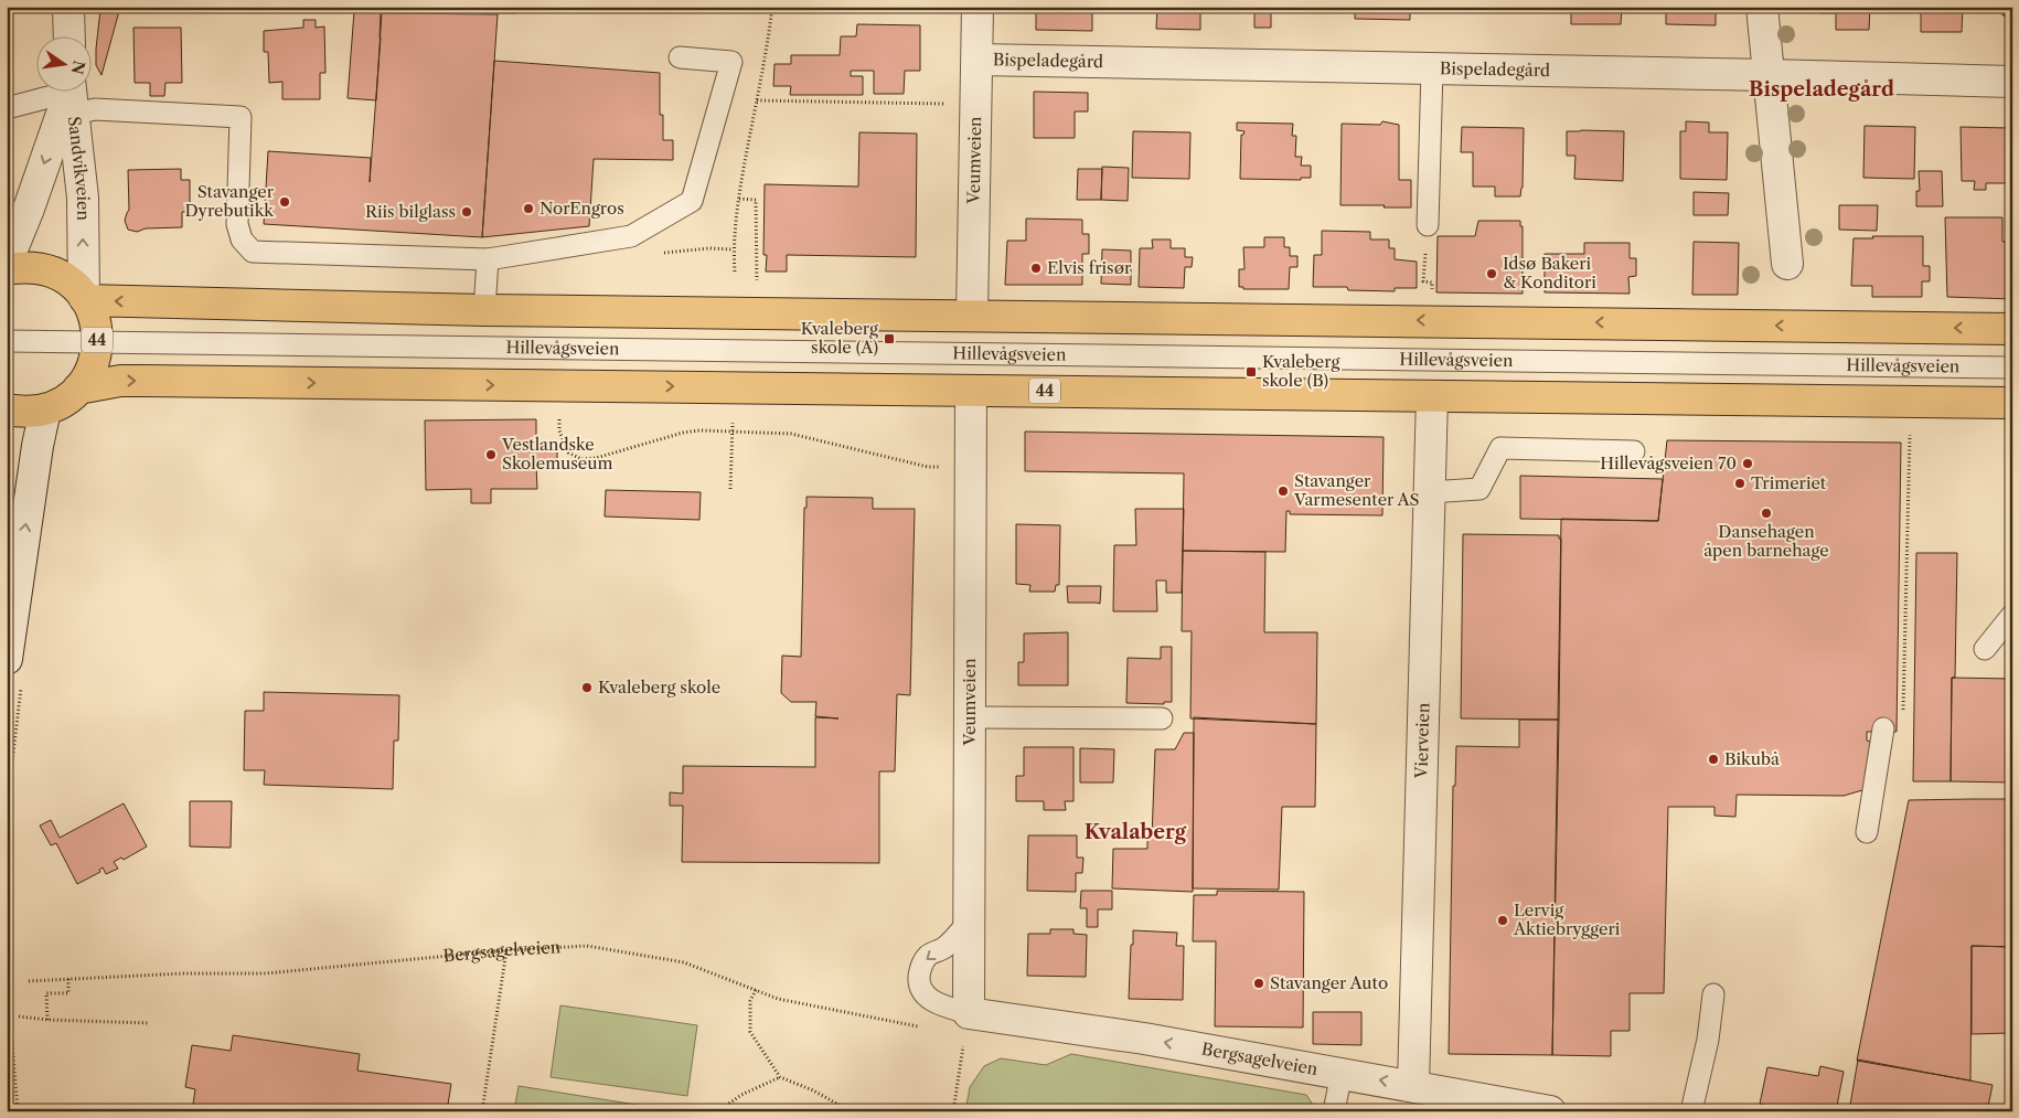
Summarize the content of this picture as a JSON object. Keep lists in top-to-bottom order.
{
  "streets": {
    "main road": ["44"],
    "street": [
      "Bispeladegård",
      "Veumveien",
      "Sandvikveien",
      "Vierveien",
      "Bergsagelveien"
    ],
    "lane": ["Hillevågsveien"]
  },
  "crossings": [
    ["Bispeladegård", "Veumveien"],
    ["Veumveien", "44"],
    ["Veumveien", "Bergsagelveien"],
    ["Sandvikveien", "44"],
    ["44", "Hillevågsveien"],
    ["44", "Vierveien"],
    ["Vierveien", "Bergsagelveien"]
  ],
  "districts": ["Bispeladegård", "Kvalaberg"],
  "places": {
    "other": [
      "Stavanger Dyrebutikk",
      "NorEngros",
      "Riis bilglass",
      "Elvis frisør",
      "Idsø Bakeri & Konditori",
      "Vestlandske Skolemuseum",
      "Hillevågsveien 70",
      "Trimeriet",
      "Stavanger Varmesenter AS",
      "Dansehagen åpen barnehage",
      "Kvaleberg skole",
      "Bikubå",
      "Lervig Aktiebryggeri",
      "Stavanger Auto"
    ],
    "transit": ["Kvaleberg skole (A)", "Kvaleberg skole (B)"]
  },
  "north": "right"
}
